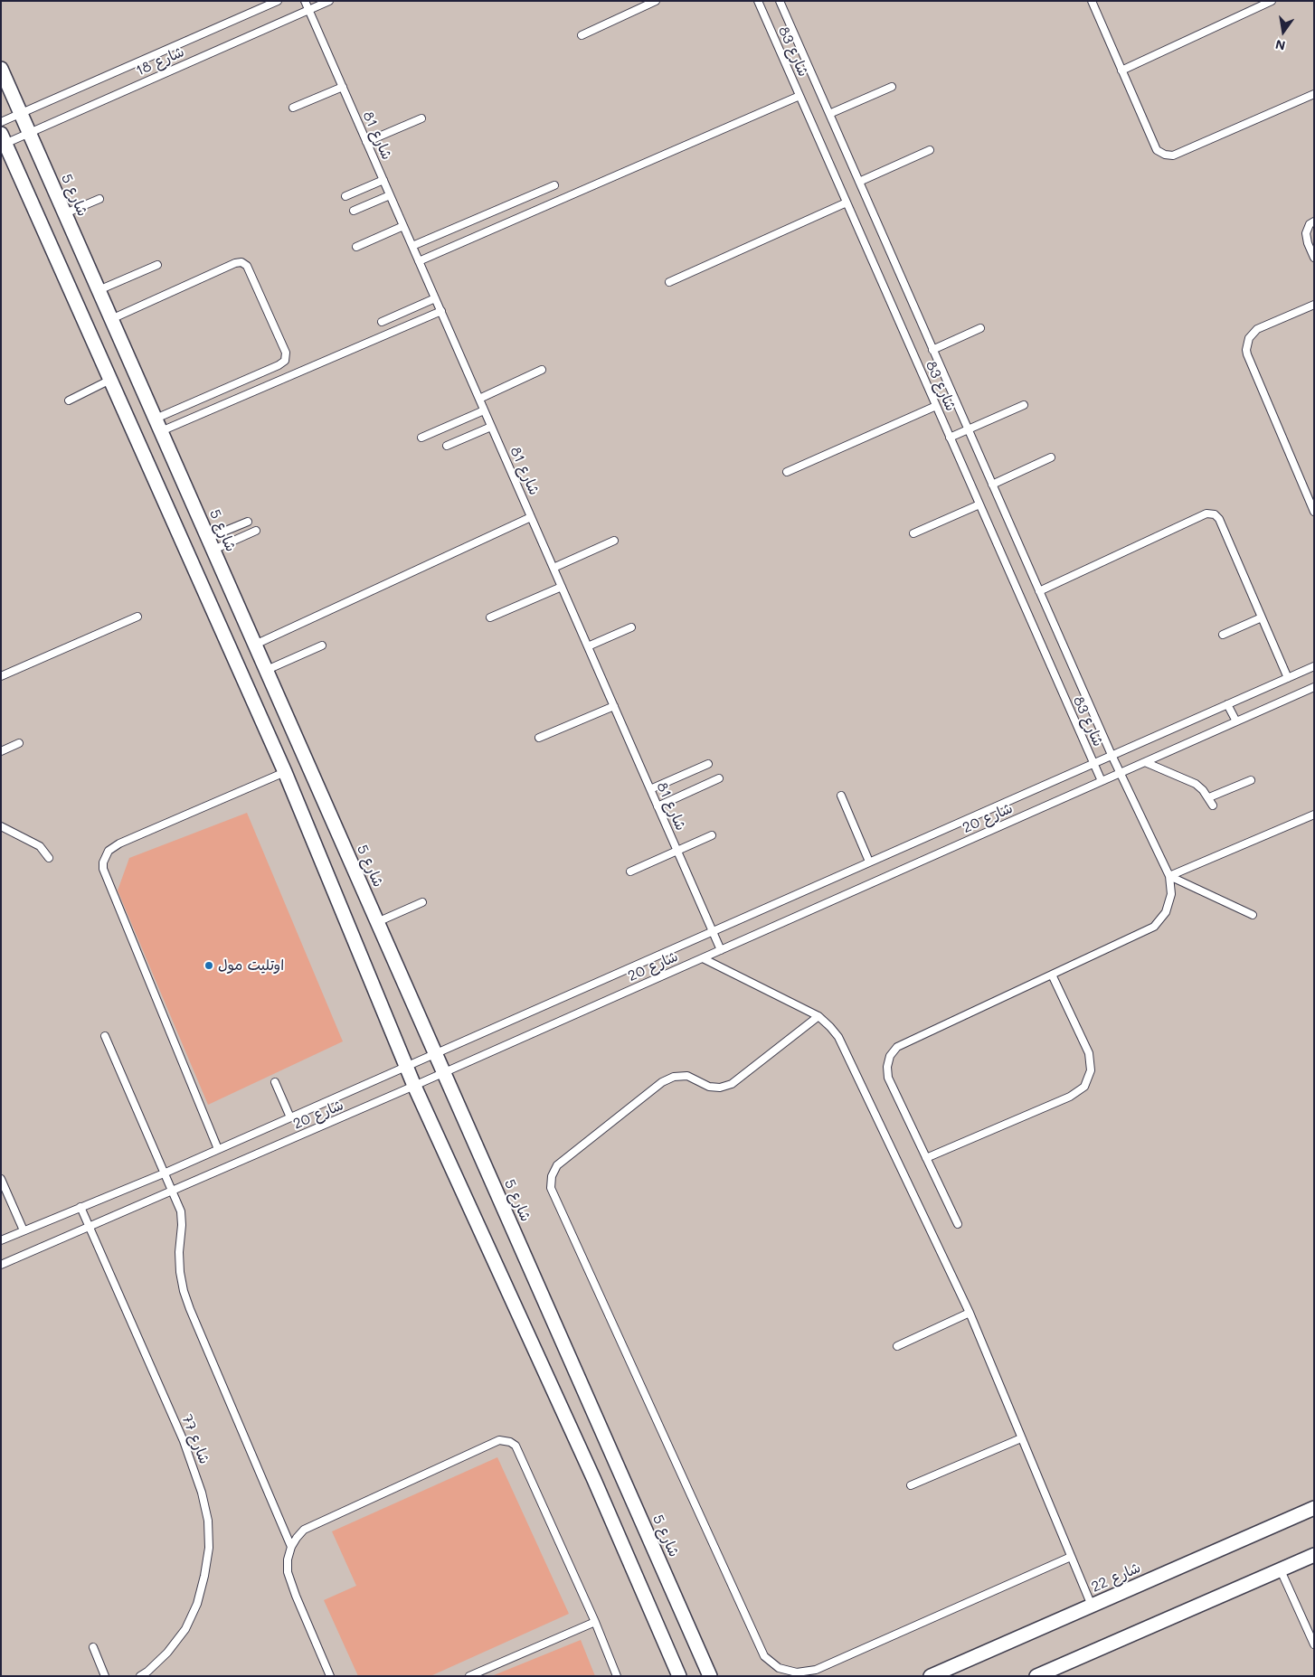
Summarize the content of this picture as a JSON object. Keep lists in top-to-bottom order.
{
  "streets": {
    "street": ["شارع 5", "شارع 22"],
    "lane": [
      "شارع 83",
      "شارع 18",
      "شارع 81",
      "شارع 20",
      "شارع 77"
    ]
  },
  "crossings": [
    ["شارع 83", "شارع 20"],
    ["شارع 18", "شارع 81"],
    ["شارع 18", "شارع 5"],
    ["شارع 81", "شارع 20"],
    ["شارع 5", "شارع 20"],
    ["شارع 20", "شارع 77"]
  ],
  "places": ["اوتليت مول"],
  "north": "bottom"
}
